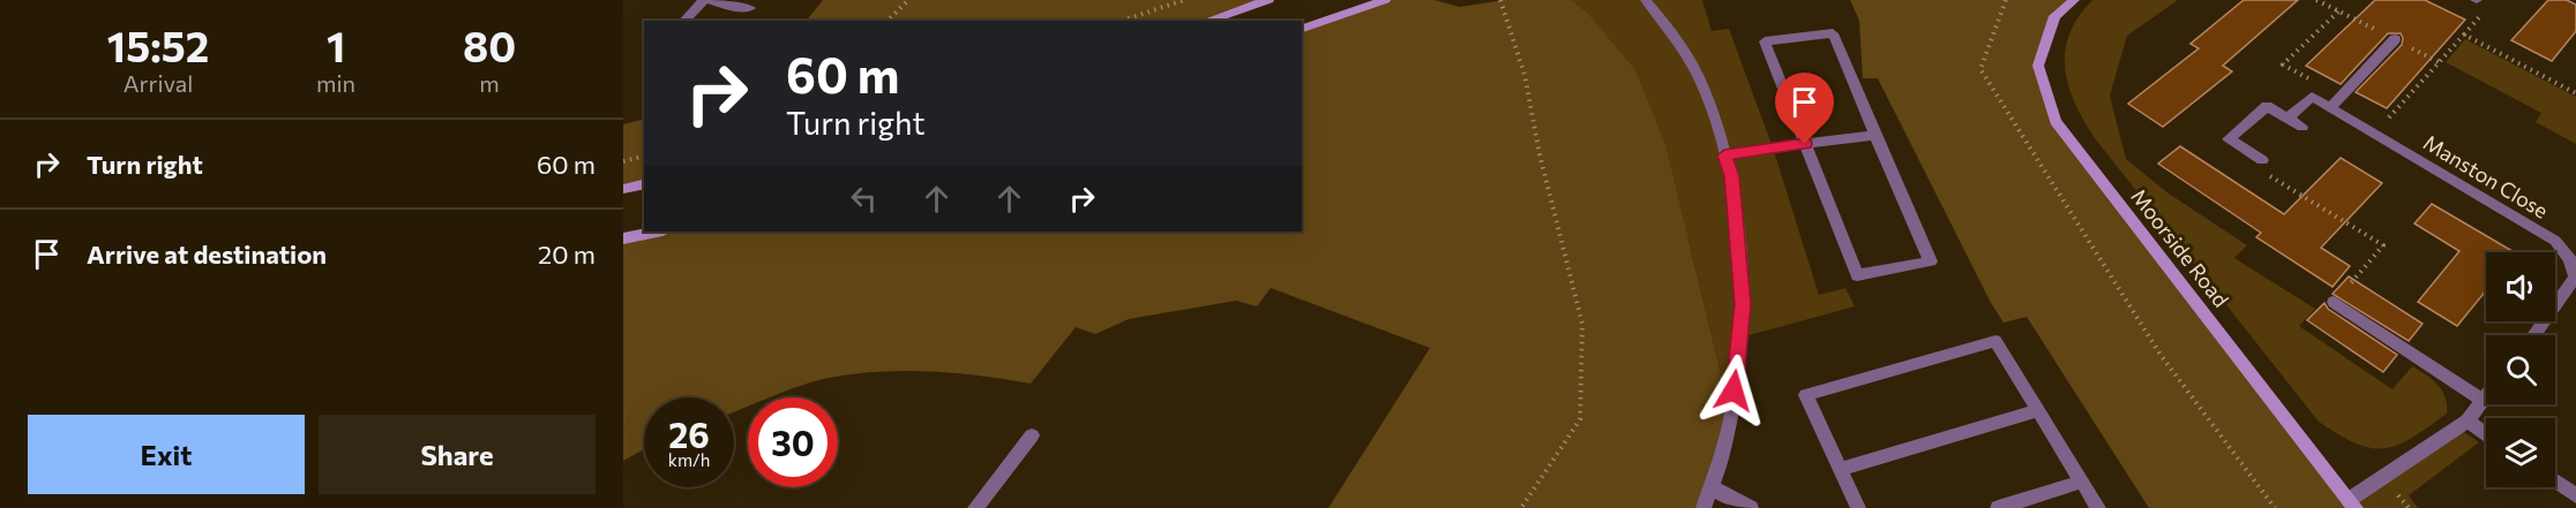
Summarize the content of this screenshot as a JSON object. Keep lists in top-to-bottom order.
{
  "streets": {
    "street": ["Manston Close", "Moorside Road"]
  },
  "page": {
    "eta": [
      "15:52",
      "Arrival",
      "1",
      "min",
      "80",
      "m"
    ],
    "turn": ["60 m", "Turn right"],
    "list": [
      {
        "name": "Turn right",
        "value": "60 m"
      },
      {
        "name": "Arrive at destination",
        "value": "20 m"
      }
    ],
    "speed": "26 km/h",
    "limit": "30",
    "buttons": ["Exit", "Share"]
  }
}
